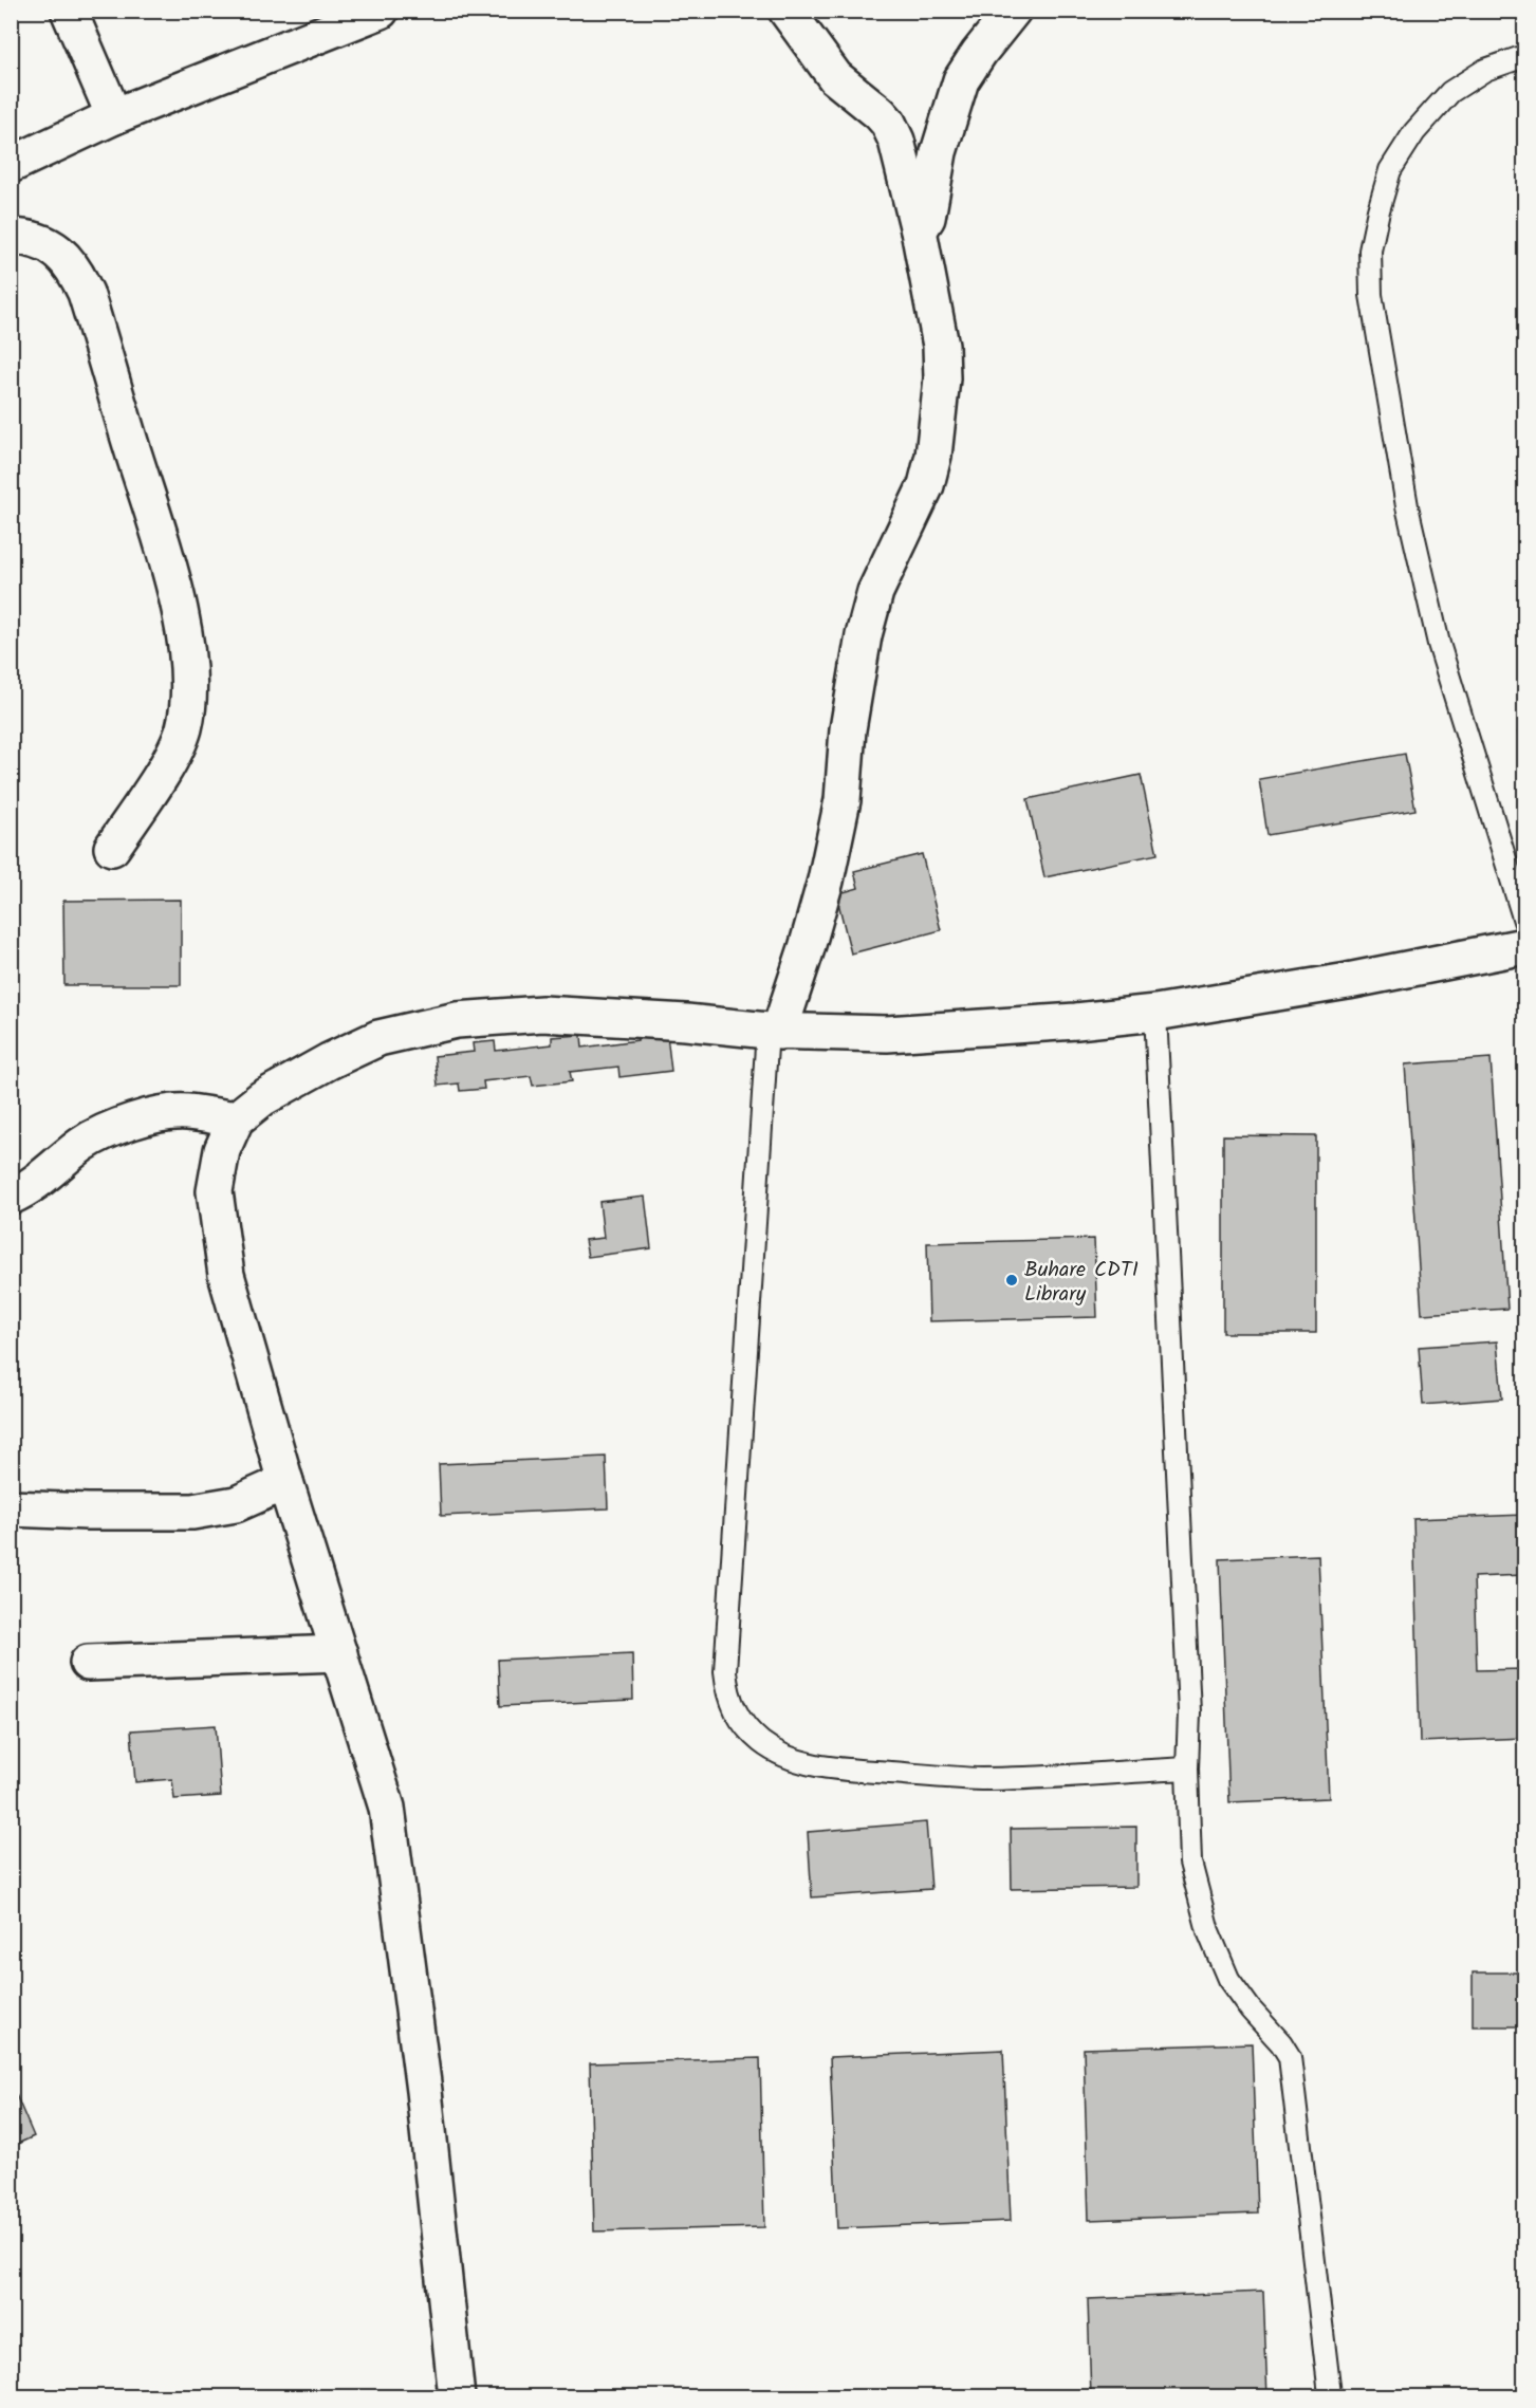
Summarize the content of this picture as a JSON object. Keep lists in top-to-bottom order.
{
  "places": ["Buhare CDTI Library"]
}
